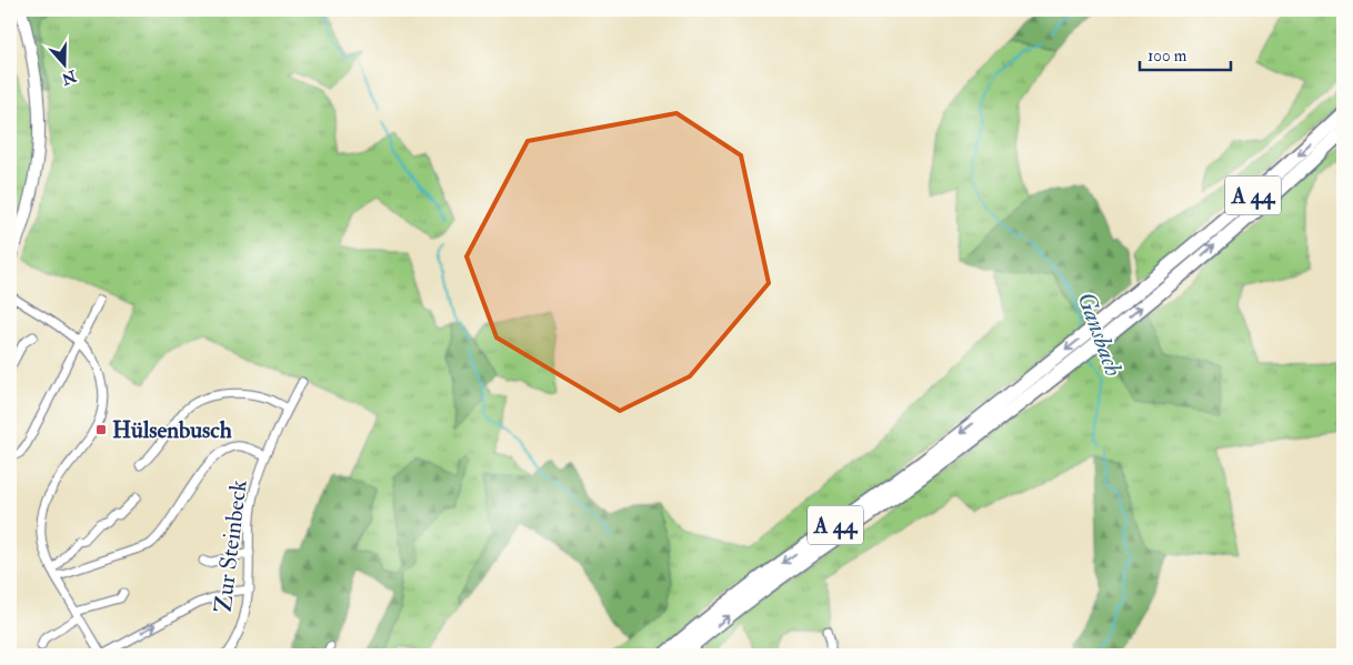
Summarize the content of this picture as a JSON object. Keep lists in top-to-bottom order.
{
  "streets": {
    "highway": ["A 44"],
    "street": ["Zur Steinbeck"]
  },
  "water": ["Gansbach"],
  "places": {
    "transit": ["Hülsenbusch"]
  },
  "scale_bar": "100 m",
  "north": "bottom"
}
